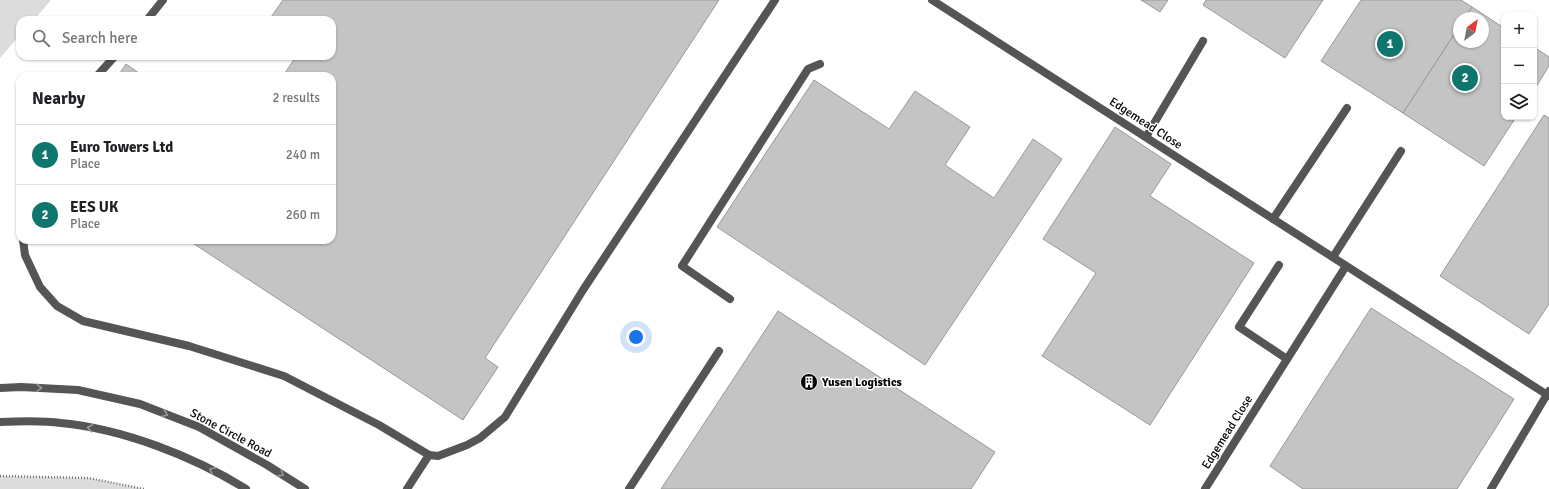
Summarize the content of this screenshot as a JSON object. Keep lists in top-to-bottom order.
{
  "streets": {
    "street": ["Edgemead Close", "Stone Circle Road"]
  },
  "places": {
    "building": ["Yusen Logistics"]
  },
  "north": "top right",
  "page": {
    "map_buttons": ["+", "−"],
    "search": "Search here",
    "pins": ["1", "2"],
    "heading": ["Nearby", "2 results"],
    "list": [
      {
        "mark": "1",
        "name": "Euro Towers Ltd",
        "note": "Place",
        "value": "240 m"
      },
      {
        "mark": "2",
        "name": "EES UK",
        "note": "Place",
        "value": "260 m"
      }
    ]
  }
}
